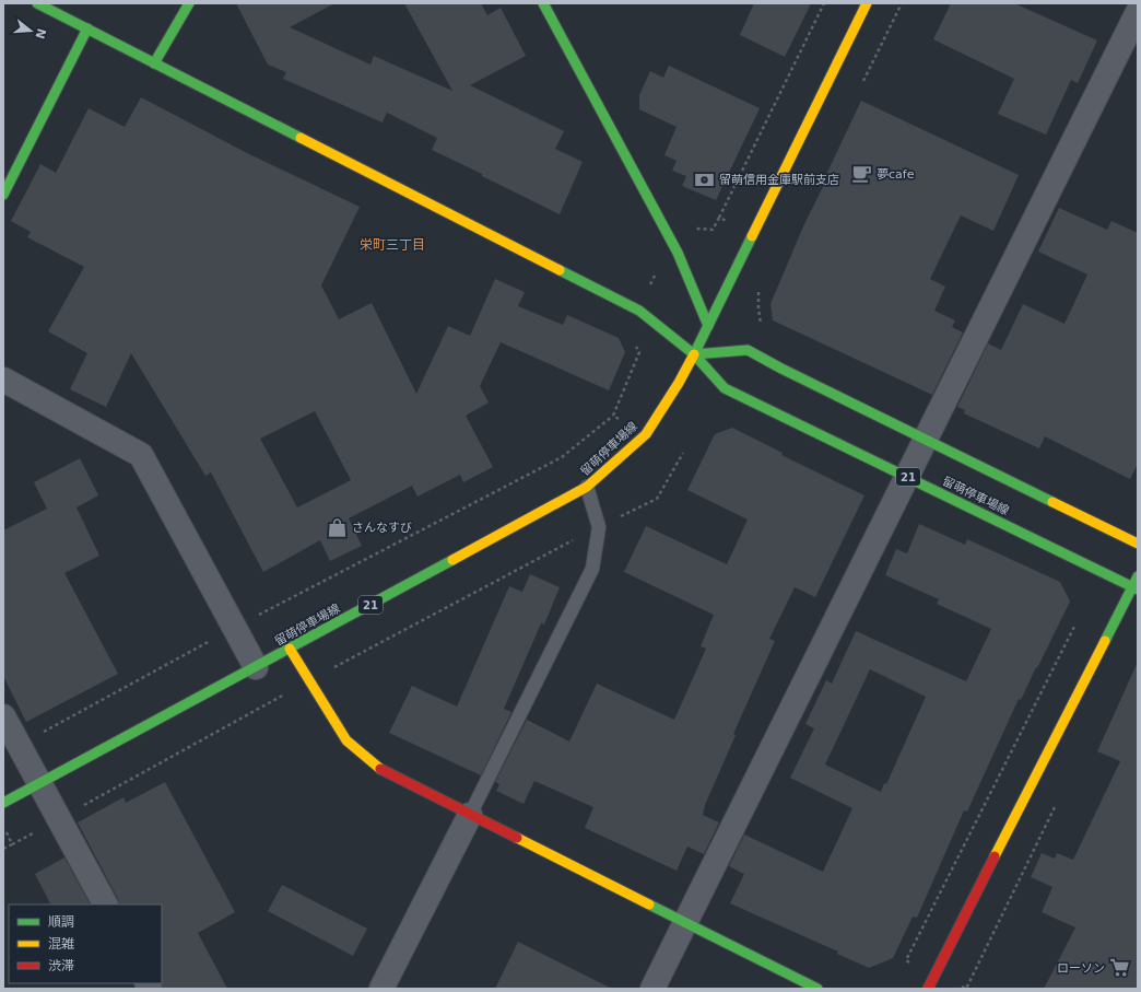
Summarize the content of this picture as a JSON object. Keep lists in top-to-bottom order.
{
  "streets": {
    "street": ["留萌停車場線", "21"]
  },
  "districts": ["栄町三丁目"],
  "places": {
    "cafe": ["夢cafe"],
    "bank": ["留萌信用金庫駅前支店"],
    "shop": ["さんなすび"],
    "supermarket": ["ローソン"]
  },
  "legend": ["順調", "混雑", "渋滞"],
  "north": "right"
}
